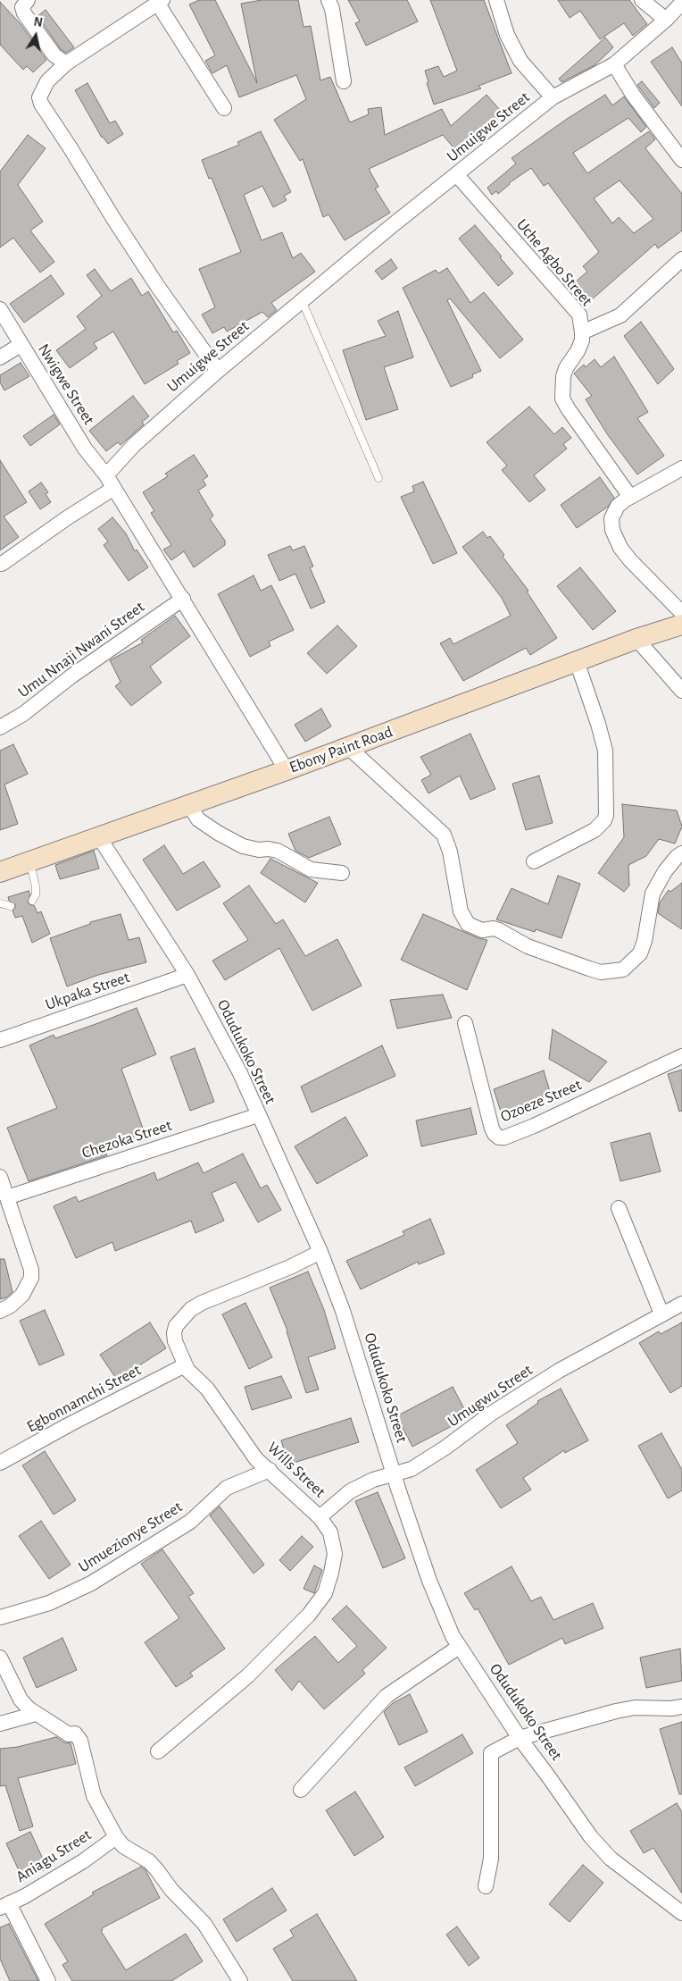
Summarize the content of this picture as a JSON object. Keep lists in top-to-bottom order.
{
  "streets": {
    "street": [
      "Umuigwe Street",
      "Uche Agbo Street",
      "Nwigwe Street",
      "Umu Nnaji Nwani Street",
      "Ebony Paint Road",
      "Ukpaka Street",
      "Odudukoko Street",
      "Ozoeze Street",
      "Chezoka Street",
      "Umugwu Street",
      "Egbonnamchi Street",
      "Wills Street",
      "Umuezionye Street",
      "Aniagu Street"
    ]
  },
  "crossings": [
    ["Umuigwe Street", "Uche Agbo Street"],
    ["Umuigwe Street", "Nwigwe Street"],
    ["Ebony Paint Road", "Odudukoko Street"],
    ["Ukpaka Street", "Odudukoko Street"],
    ["Odudukoko Street", "Chezoka Street"],
    ["Odudukoko Street", "Umugwu Street"],
    ["Odudukoko Street", "Wills Street"],
    ["Umugwu Street", "Wills Street"],
    ["Egbonnamchi Street", "Wills Street"],
    ["Wills Street", "Umuezionye Street"]
  ],
  "north": "top"
}
